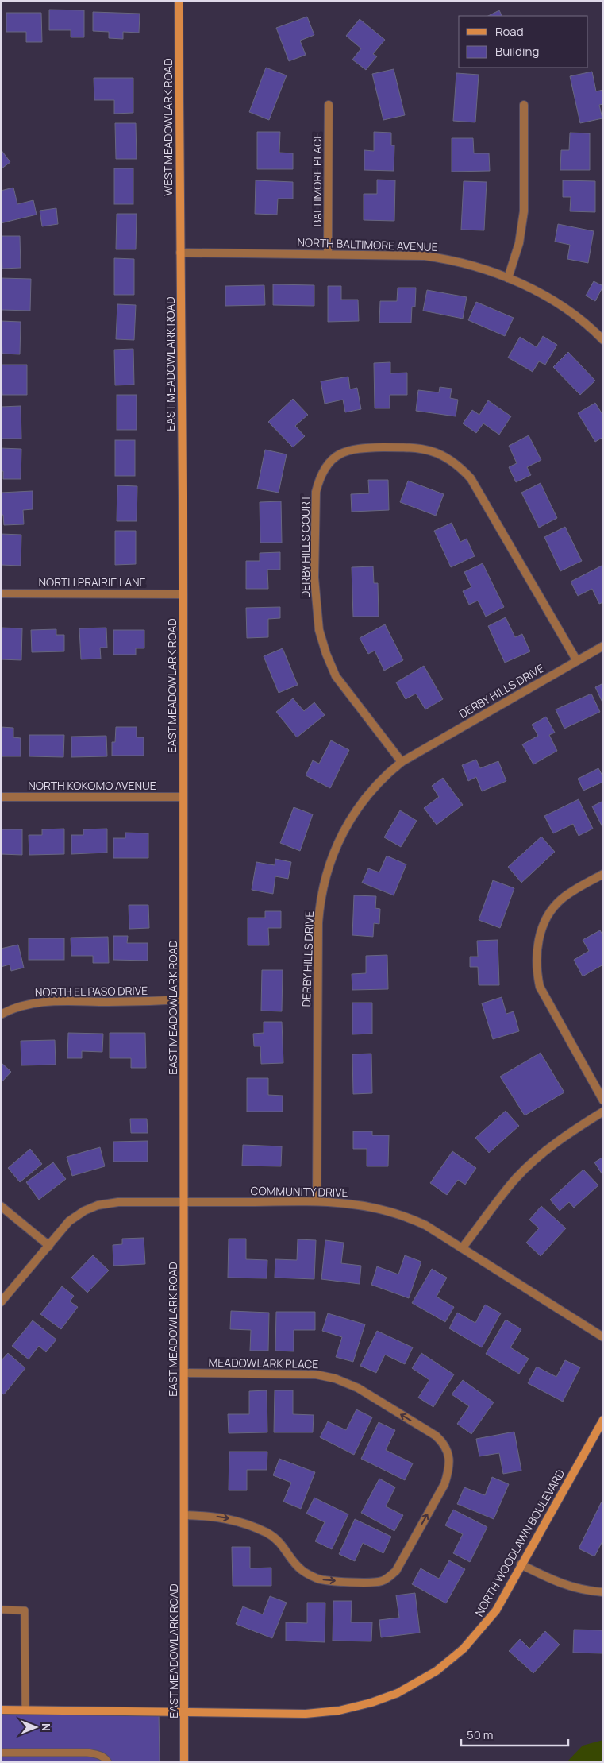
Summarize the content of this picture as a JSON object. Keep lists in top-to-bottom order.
{
  "streets": {
    "main road": ["WEST MEADOWLARK ROAD", "EAST MEADOWLARK ROAD", "NORTH WOODLAWN BOULEVARD"],
    "street": [
      "BALTIMORE PLACE",
      "NORTH BALTIMORE AVENUE",
      "DERBY HILLS COURT",
      "NORTH PRAIRIE LANE",
      "DERBY HILLS DRIVE",
      "NORTH KOKOMO AVENUE",
      "NORTH EL PASO DRIVE",
      "COMMUNITY DRIVE",
      "MEADOWLARK PLACE"
    ]
  },
  "crossings": [
    ["WEST MEADOWLARK ROAD", "NORTH BALTIMORE AVENUE"],
    ["WEST MEADOWLARK ROAD", "EAST MEADOWLARK ROAD"],
    ["BALTIMORE PLACE", "NORTH BALTIMORE AVENUE"],
    ["NORTH BALTIMORE AVENUE", "EAST MEADOWLARK ROAD"],
    ["EAST MEADOWLARK ROAD", "NORTH PRAIRIE LANE"],
    ["EAST MEADOWLARK ROAD", "NORTH KOKOMO AVENUE"],
    ["EAST MEADOWLARK ROAD", "NORTH EL PASO DRIVE"],
    ["EAST MEADOWLARK ROAD", "COMMUNITY DRIVE"],
    ["EAST MEADOWLARK ROAD", "MEADOWLARK PLACE"],
    ["EAST MEADOWLARK ROAD", "NORTH WOODLAWN BOULEVARD"],
    ["DERBY HILLS COURT", "DERBY HILLS DRIVE"],
    ["DERBY HILLS DRIVE", "COMMUNITY DRIVE"]
  ],
  "legend": ["Road", "Building"],
  "scale_bar": "50 m",
  "north": "right"
}
